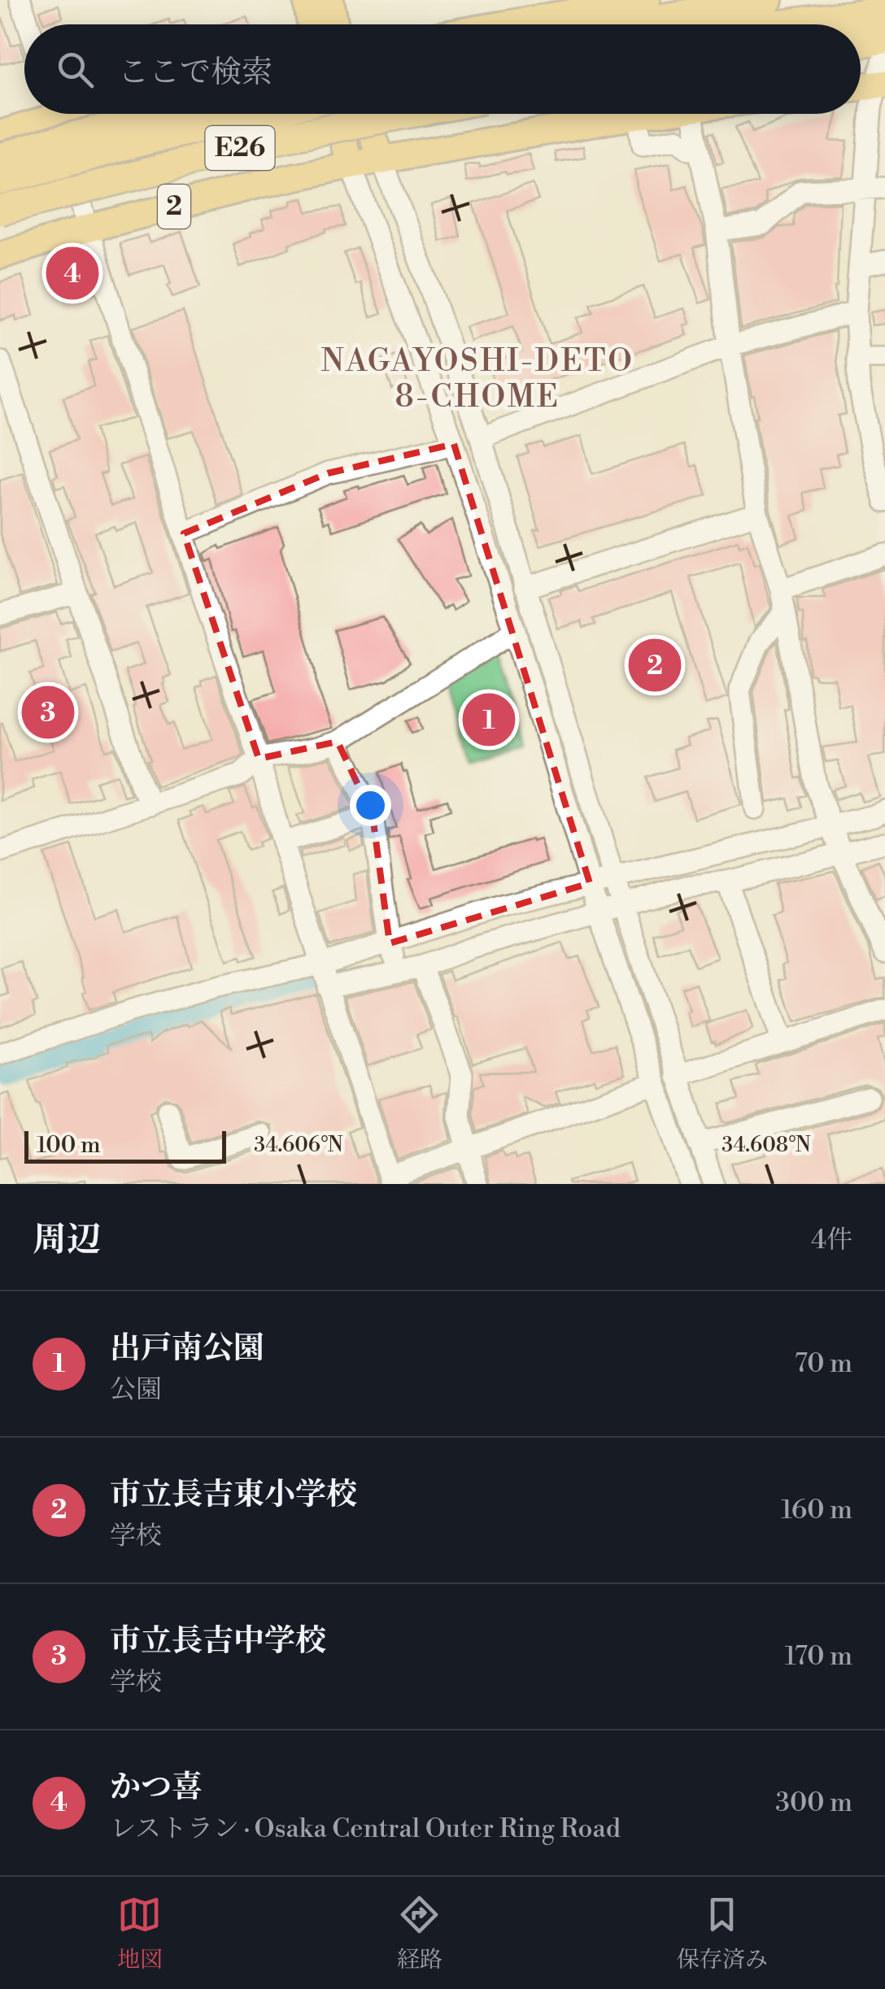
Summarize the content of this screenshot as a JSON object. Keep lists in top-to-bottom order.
{
  "streets": {
    "highway": ["E26"],
    "main road": ["2"]
  },
  "districts": ["NAGAYOSHI-DETO 8-CHOME"],
  "scale_bar": "100 m",
  "page": {
    "search": "ここで検索",
    "pins": [
      "4",
      "2",
      "3",
      "1"
    ],
    "scale": "100 m",
    "heading": ["周辺", "4件"],
    "list": [
      {
        "mark": "1",
        "name": "出戸南公園",
        "note": "公園",
        "value": "70 m"
      },
      {
        "mark": "2",
        "name": "市立長吉東小学校",
        "note": "学校",
        "value": "160 m"
      },
      {
        "mark": "3",
        "name": "市立長吉中学校",
        "note": "学校",
        "value": "170 m"
      },
      {
        "mark": "4",
        "name": "かつ喜",
        "note": "レストラン · Osaka Central Outer Ring Road",
        "value": "300 m"
      }
    ],
    "nav": ["地図", "経路", "保存済み"]
  },
  "coordinates": ["34.606°N", "34.608°N"]
}
